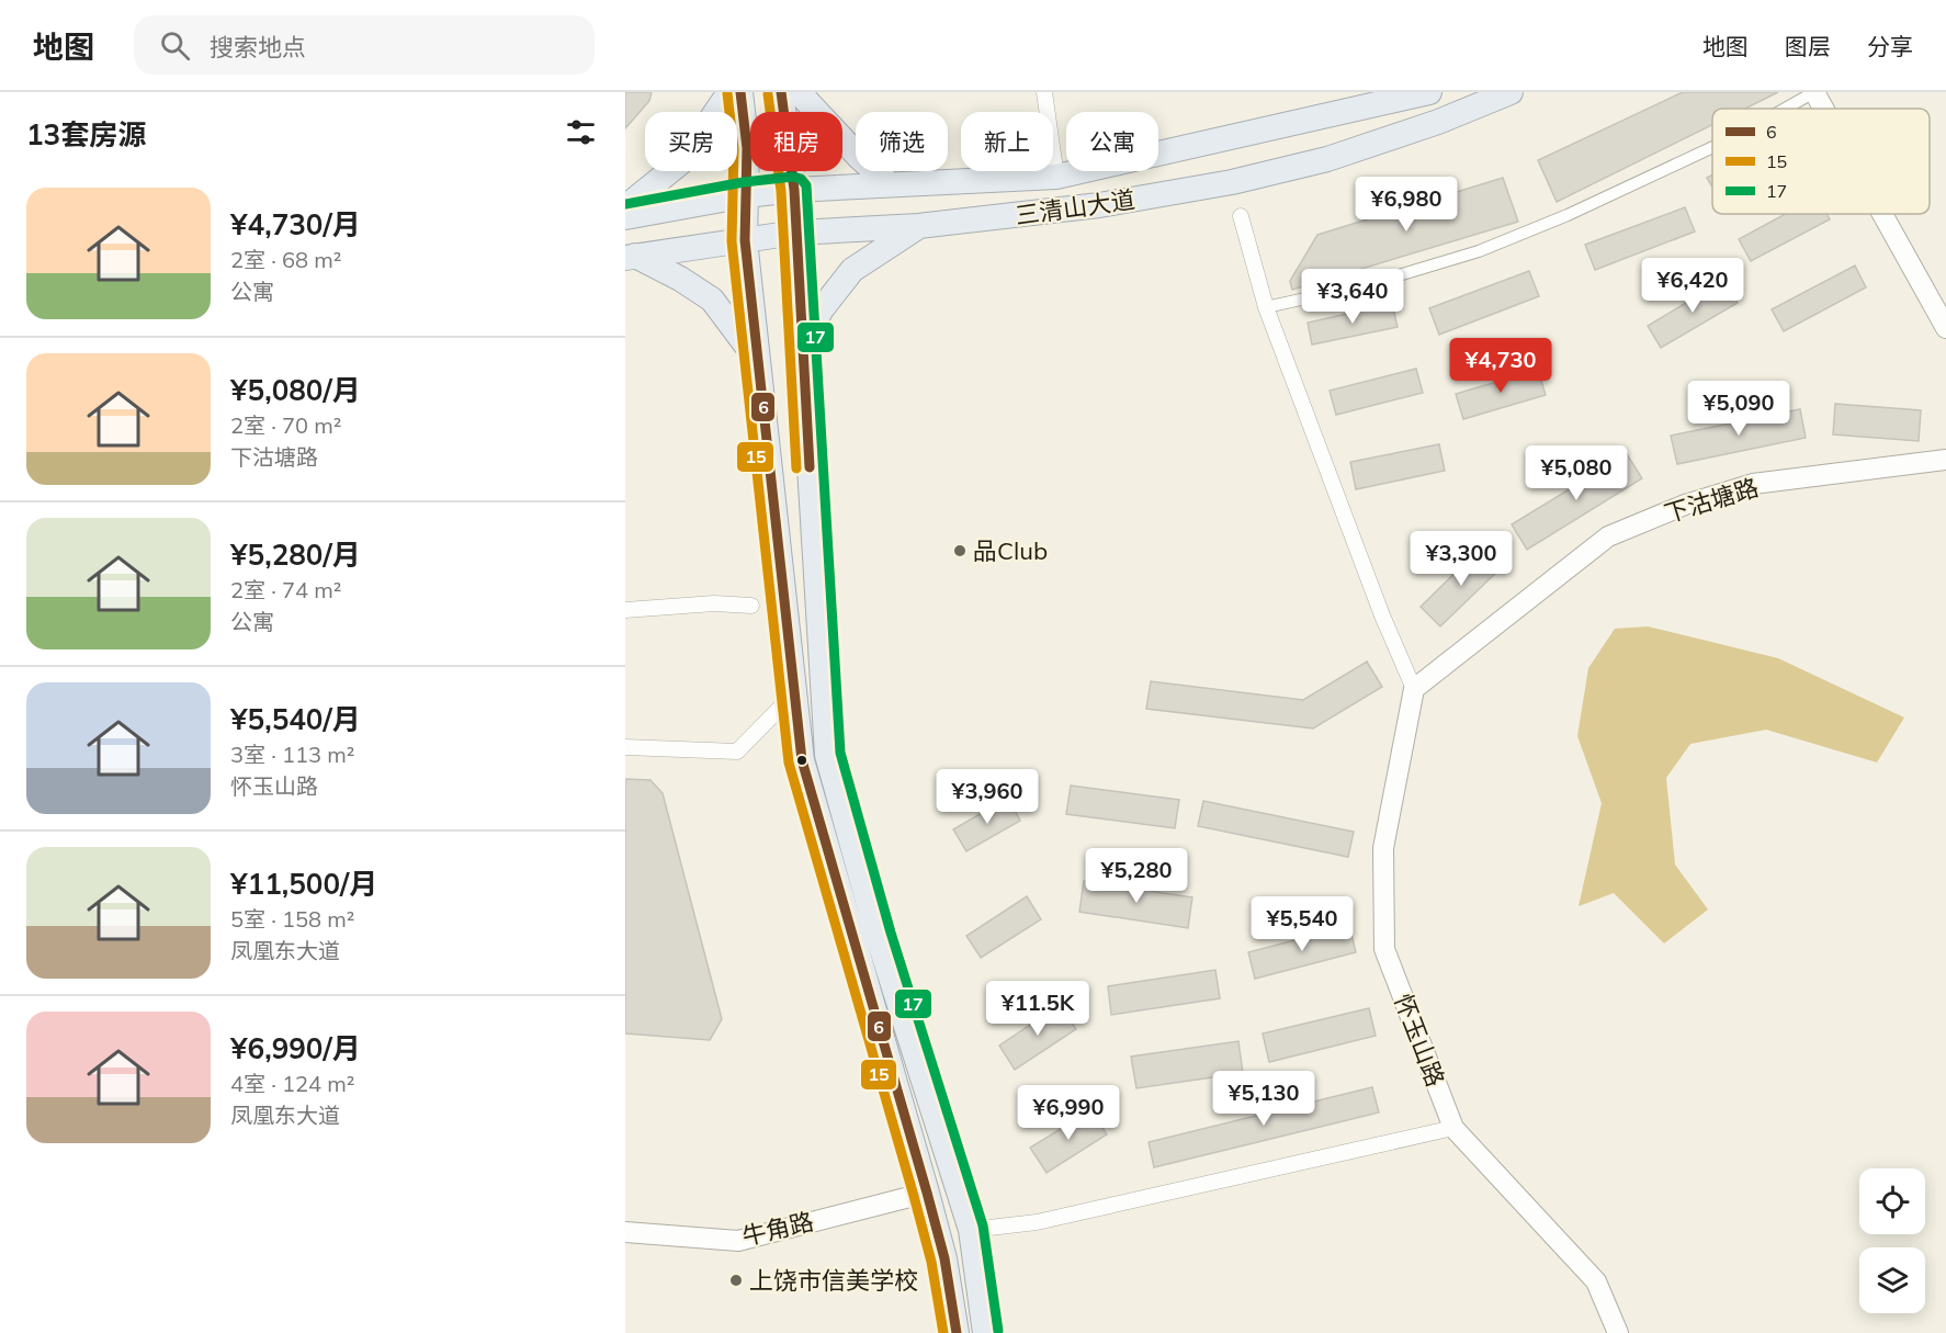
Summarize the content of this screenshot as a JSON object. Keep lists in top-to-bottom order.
{
  "streets": {
    "main road": ["三清山大道"],
    "street": ["下沽塘路", "怀玉山路", "牛角路"]
  },
  "crossings": [
    ["下沽塘路", "怀玉山路"]
  ],
  "places": ["品Club", "上饶市信美学校"],
  "lines": ["transit line 6", "transit line 15", "transit line 17"],
  "legend": ["6", "15", "17"],
  "page": {
    "header": "地图",
    "search": "搜索地点",
    "nav": ["地图", "图层", "分享"],
    "heading": "13套房源",
    "chip": [
      "买房",
      "租房",
      "筛选",
      "新上",
      "公寓"
    ],
    "list": [
      {
        "name": "¥4,730/月",
        "note": "2室 · 68 m² · 公寓"
      },
      {
        "name": "¥5,080/月",
        "note": "2室 · 70 m² · 下沽塘路"
      },
      {
        "name": "¥5,280/月",
        "note": "2室 · 74 m² · 公寓"
      },
      {
        "name": "¥5,540/月",
        "note": "3室 · 113 m² · 怀玉山路"
      },
      {
        "name": "¥11,500/月",
        "note": "5室 · 158 m² · 凤凰东大道"
      },
      {
        "name": "¥6,990/月",
        "note": "4室 · 124 m² · 凤凰东大道"
      }
    ],
    "price": [
      "¥6,980",
      "¥6,420",
      "¥3,640",
      "¥4,730",
      "¥5,090",
      "¥5,080",
      "¥3,300",
      "¥3,960",
      "¥5,280",
      "¥5,540",
      "¥11.5K",
      "¥5,130",
      "¥6,990"
    ]
  }
}
